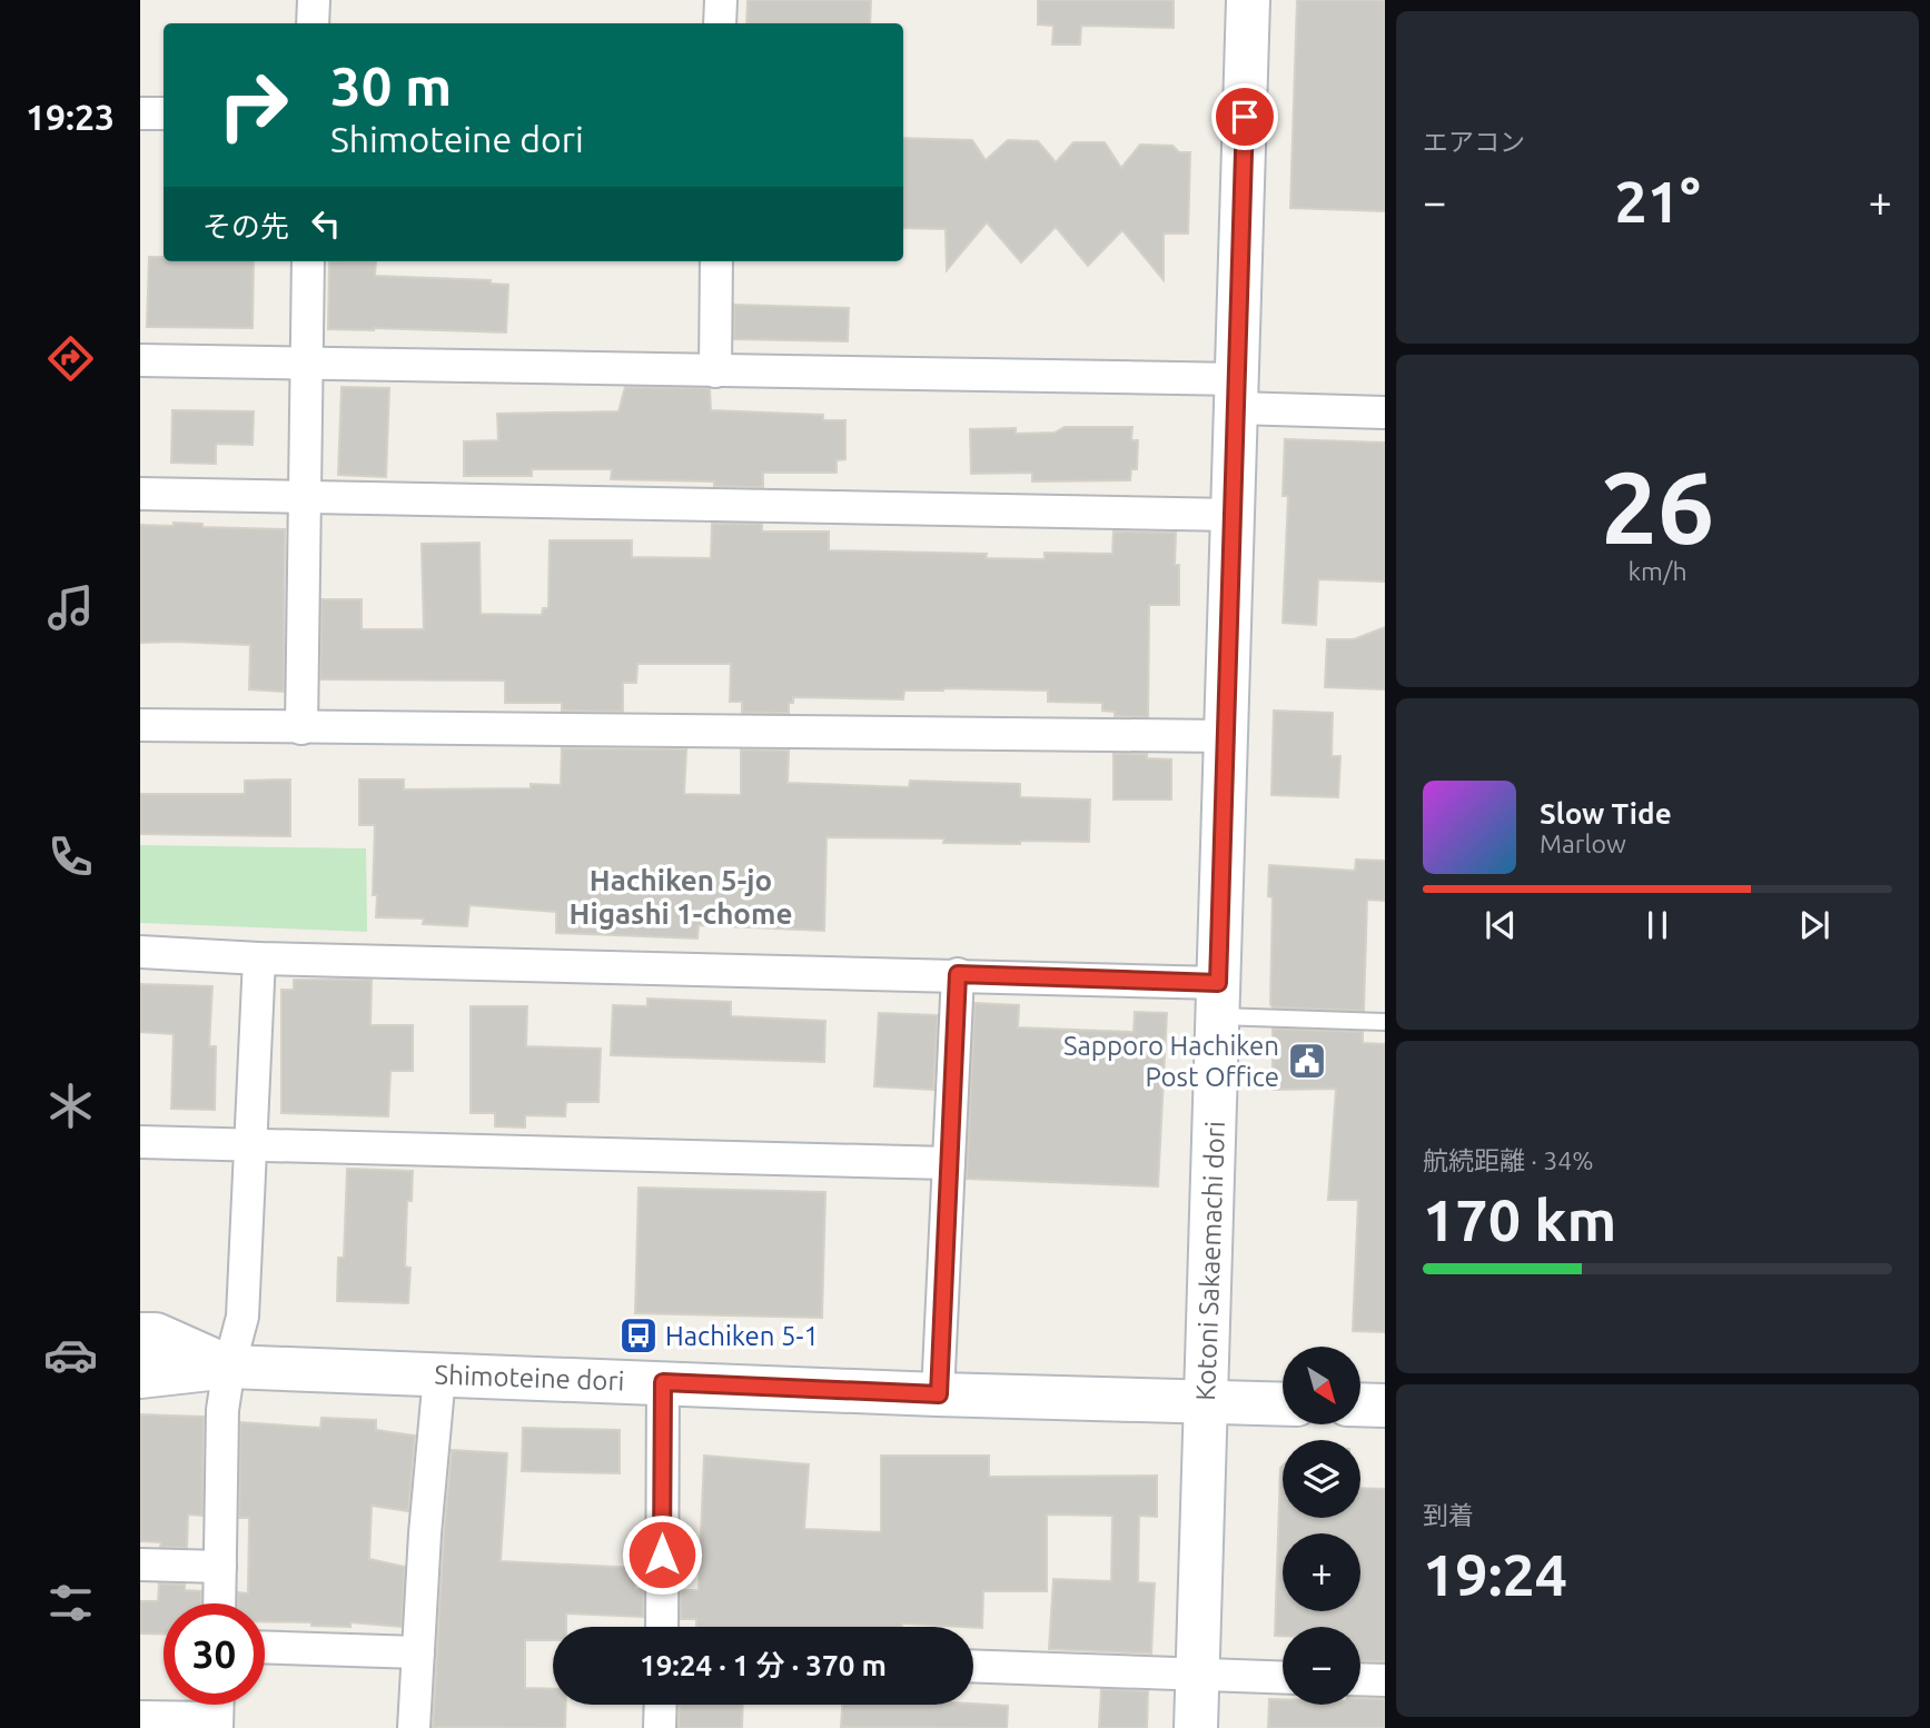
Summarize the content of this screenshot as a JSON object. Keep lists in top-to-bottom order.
{
  "streets": {
    "main road": ["Kotoni Sakaemachi dori", "Shimoteine dori"]
  },
  "crossings": [
    ["Kotoni Sakaemachi dori", "Shimoteine dori"]
  ],
  "districts": ["Hachiken 5-jo Higashi 1-chome"],
  "places": {
    "public building": ["Sapporo Hachiken Post Office"],
    "bus stop": ["Hachiken 5-1"]
  },
  "north": "bottom right",
  "page": {
    "tabs": "19:23",
    "tile": [
      "エアコン",
      ["26", "km/h"],
      ["航続距離 · 34%", "170 km"],
      ["到着", "19:24"]
    ],
    "turn": ["30 m", "Shimoteine dori"],
    "heat": ["−", "21°", "+"],
    "then": "その先",
    "song": ["Slow Tide", "Marlow"],
    "map_buttons": ["+", "−"],
    "limit": "30",
    "trip": "19:24 · 1 分 · 370 m"
  }
}
